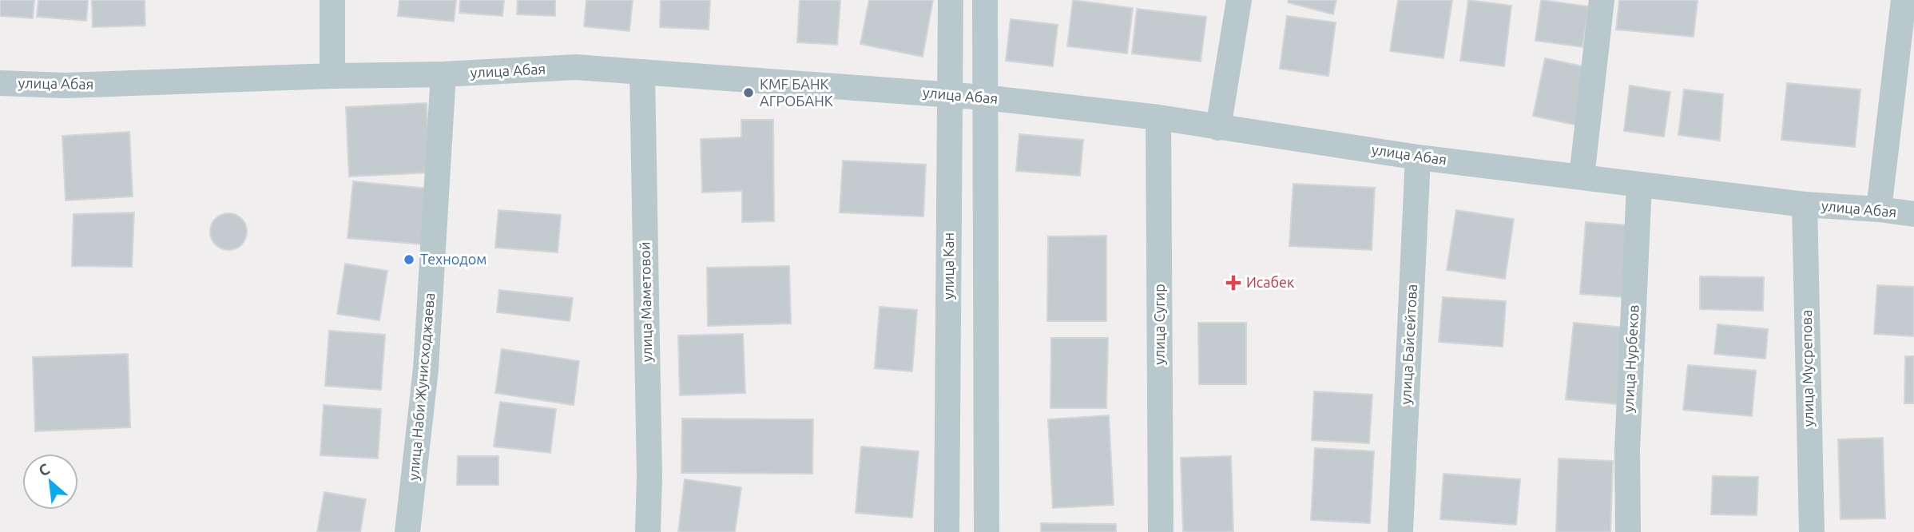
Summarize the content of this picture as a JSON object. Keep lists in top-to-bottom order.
{
  "streets": {
    "street": [
      "улица Абая",
      "улица Кан",
      "улица Маметовой",
      "улица Сугир",
      "улица Байсейтова",
      "улица Нурбеков",
      "улица Мусрепова",
      "улица Наби Жунисходжаева"
    ]
  },
  "crossings": [
    ["улица Абая", "улица Кан"],
    ["улица Абая", "улица Маметовой"],
    ["улица Абая", "улица Сугир"],
    ["улица Абая", "улица Байсейтова"],
    ["улица Абая", "улица Нурбеков"],
    ["улица Абая", "улица Мусрепова"],
    ["улица Абая", "улица Наби Жунисходжаева"]
  ],
  "places": {
    "other": ["KMF БАНК АГРОБАНК", "Технодом"],
    "health": ["Иcабек"]
  },
  "north": "top left"
}
